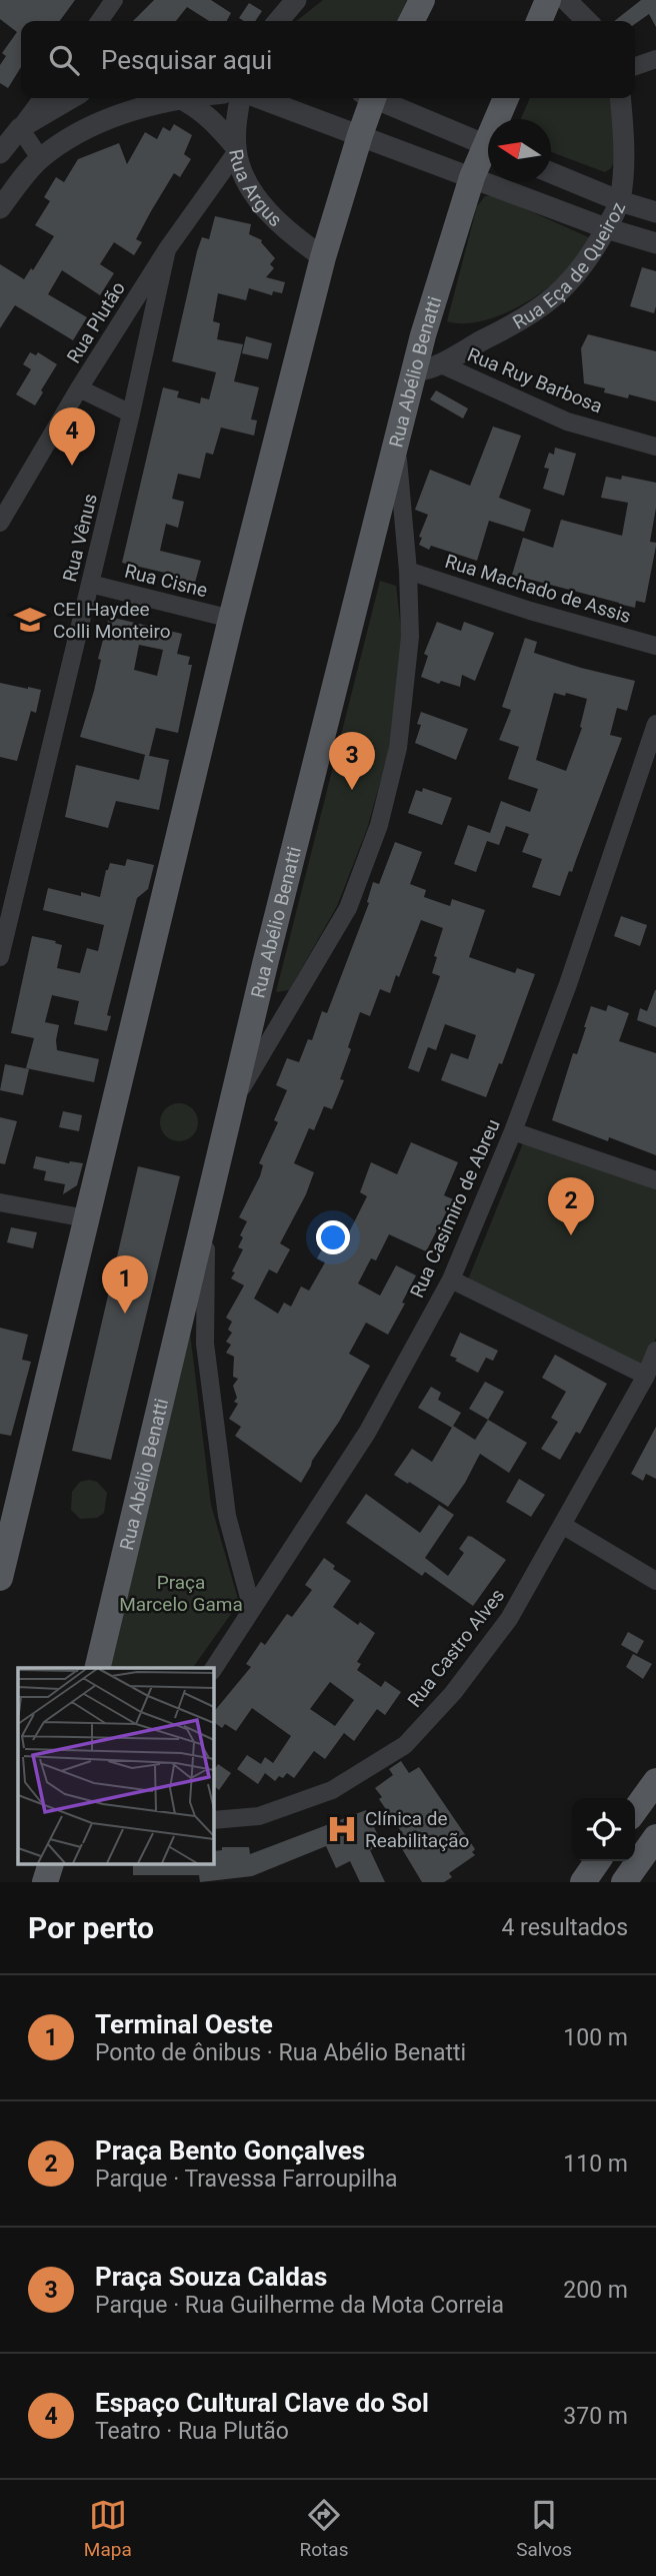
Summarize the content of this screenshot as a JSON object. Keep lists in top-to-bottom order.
{
  "streets": {
    "main road": ["Rua Abélio Benatti"],
    "street": [
      "Rua Argus",
      "Rua Eça de Queiroz",
      "Rua Plutão",
      "Rua Ruy Barbosa",
      "Rua Vênus",
      "Rua Cisne",
      "Rua Machado de Assis",
      "Rua Casimiro de Abreu",
      "Rua Castro Alves"
    ]
  },
  "crossings": [
    ["Rua Argus", "Rua Plutão"],
    ["Rua Eça de Queiroz", "Rua Abélio Benatti"],
    ["Rua Eça de Queiroz", "Rua Ruy Barbosa"],
    ["Rua Plutão", "Rua Vênus"],
    ["Rua Abélio Benatti", "Rua Ruy Barbosa"],
    ["Rua Vênus", "Rua Cisne"]
  ],
  "parks": ["Praça Marcelo Gama"],
  "places": {
    "school or university": ["CEI Haydee Colli Monteiro"],
    "hospital": ["Clínica de Reabilitação"]
  },
  "north": "left",
  "page": {
    "search": "Pesquisar aqui",
    "pins": [
      "4",
      "3",
      "2",
      "1"
    ],
    "heading": ["Por perto", "4 resultados"],
    "list": [
      {
        "mark": "1",
        "name": "Terminal Oeste",
        "note": "Ponto de ônibus · Rua Abélio Benatti",
        "value": "100 m"
      },
      {
        "mark": "2",
        "name": "Praça Bento Gonçalves",
        "note": "Parque · Travessa Farroupilha",
        "value": "110 m"
      },
      {
        "mark": "3",
        "name": "Praça Souza Caldas",
        "note": "Parque · Rua Guilherme da Mota Correia",
        "value": "200 m"
      },
      {
        "mark": "4",
        "name": "Espaço Cultural Clave do Sol",
        "note": "Teatro · Rua Plutão",
        "value": "370 m"
      }
    ],
    "nav": ["Mapa", "Rotas", "Salvos"]
  }
}
